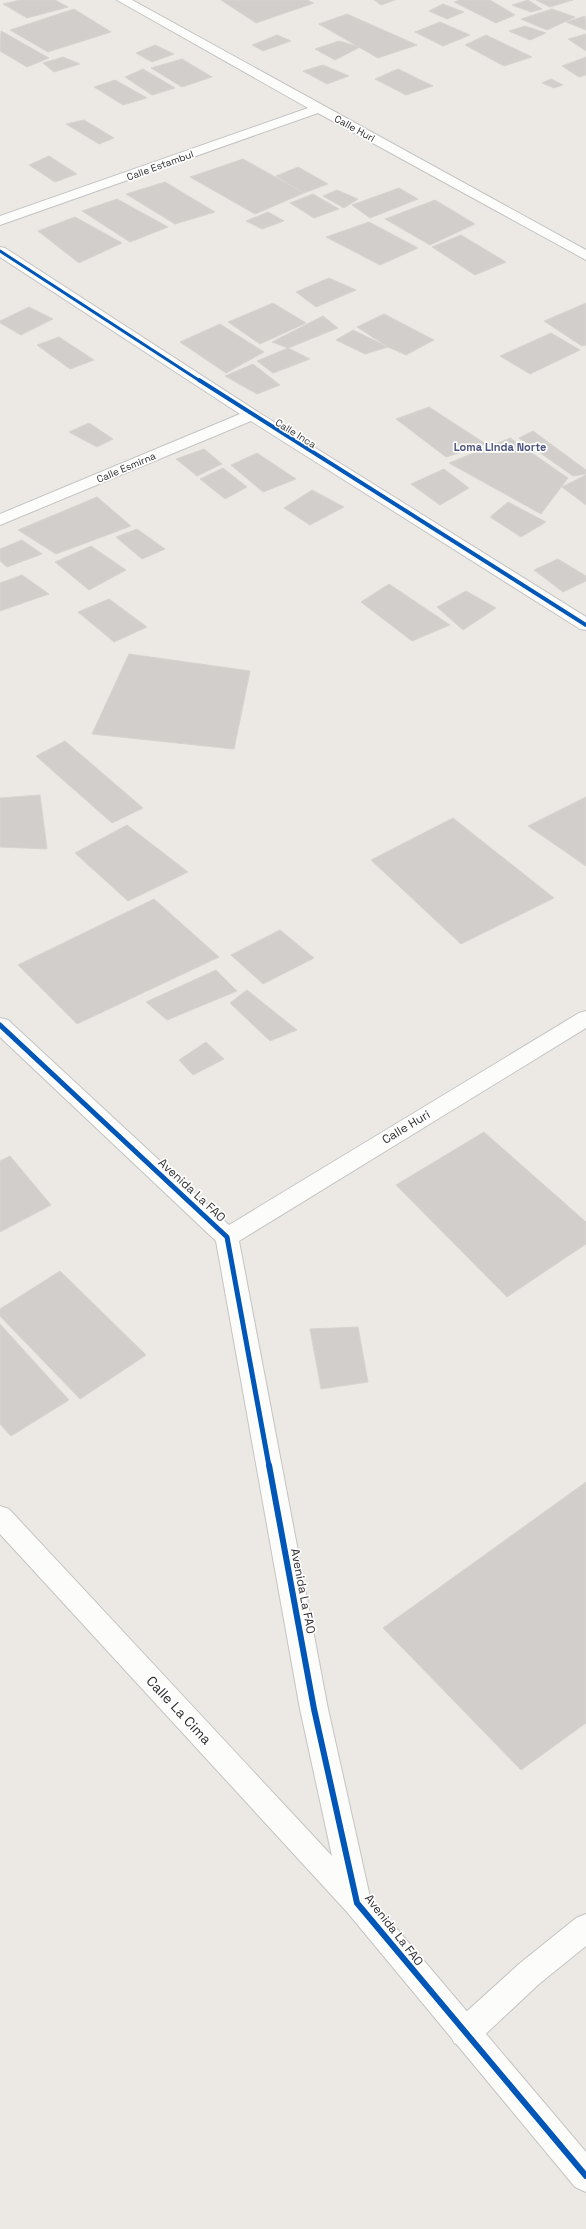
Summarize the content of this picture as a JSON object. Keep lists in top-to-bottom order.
{
  "streets": {
    "street": [
      "Calle Huri",
      "Calle Estambul",
      "Calle Inca",
      "Calle Esmirna",
      "Avenida La FAO",
      "Calle La Cima"
    ]
  },
  "crossings": [
    ["Calle Huri", "Calle Estambul"],
    ["Calle Huri", "Avenida La FAO"],
    ["Calle Inca", "Calle Esmirna"],
    ["Avenida La FAO", "Calle La Cima"]
  ],
  "districts": ["Loma Linda Norte"]
}
